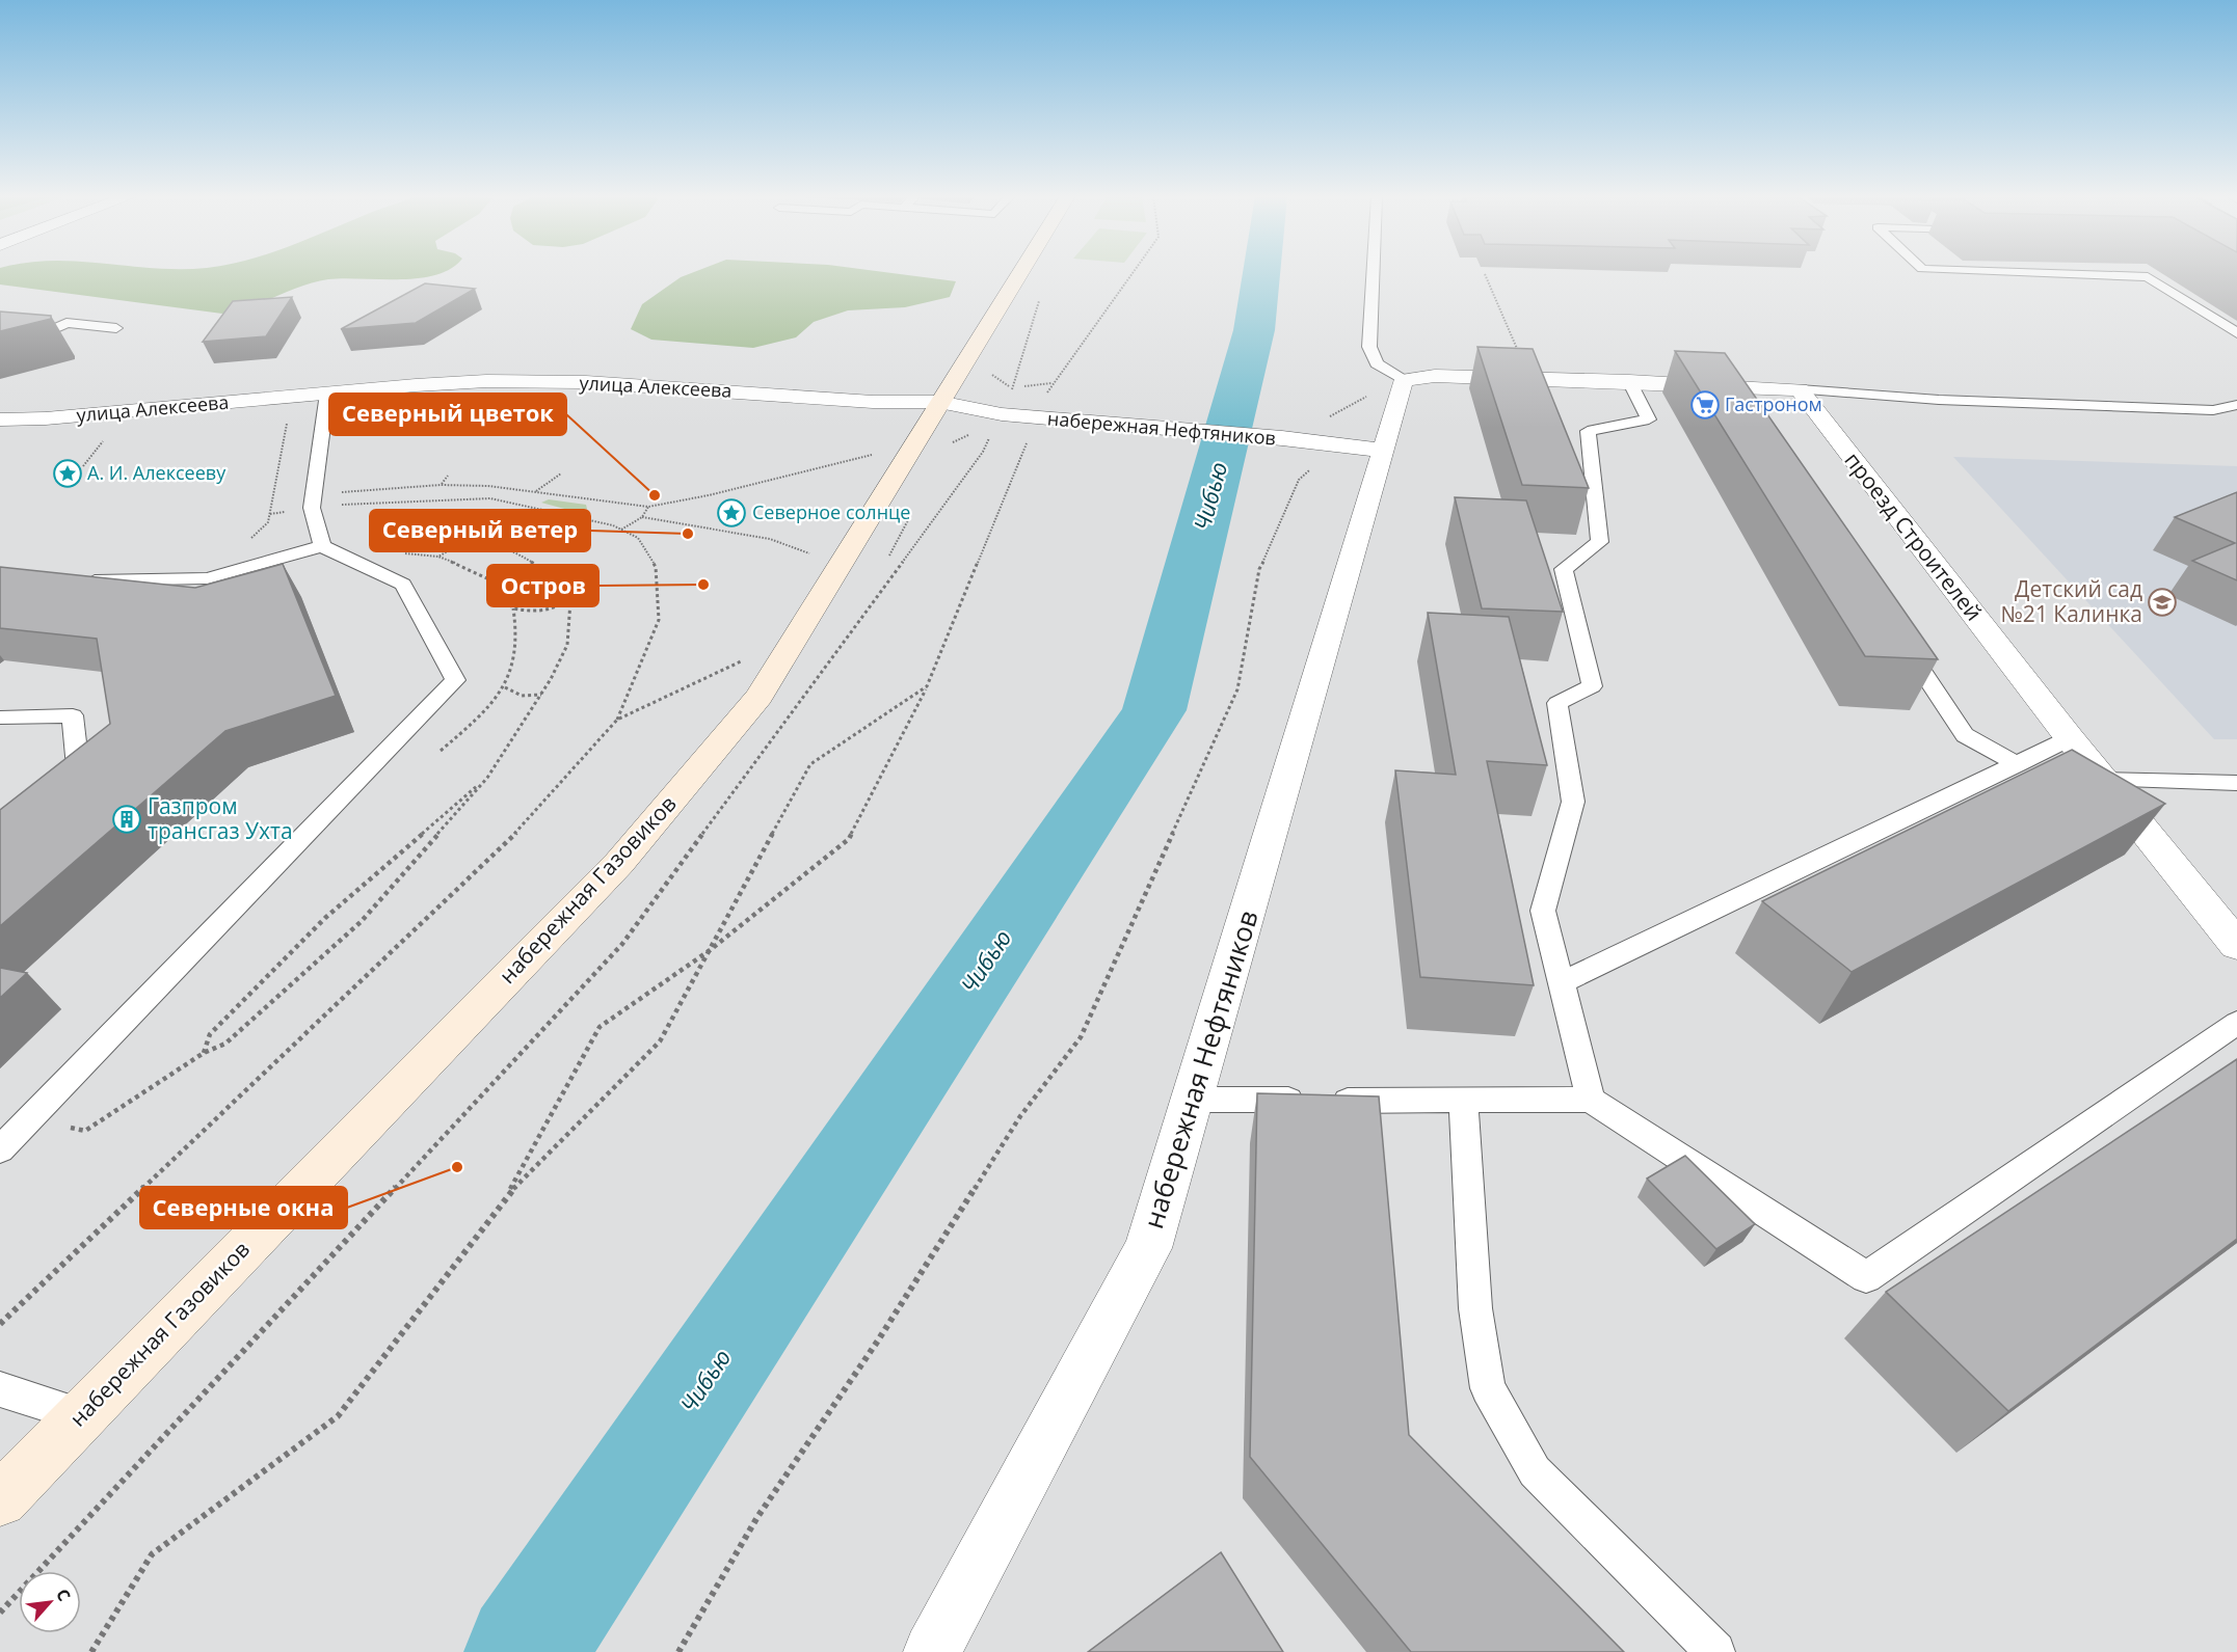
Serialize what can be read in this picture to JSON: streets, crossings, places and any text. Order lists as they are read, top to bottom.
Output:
{
  "streets": {
    "main road": ["набережная Газовиков"],
    "street": ["улица Алексеева", "набережная Нефтяников", "проезд Строителей"]
  },
  "crossings": [
    ["улица Алексеева", "набережная Нефтяников"],
    ["улица Алексеева", "набережная Газовиков"],
    ["набережная Нефтяников", "набережная Газовиков"]
  ],
  "water": ["Чибью"],
  "places": {
    "supermarket": ["Гастроном"],
    "place": ["А. И. Алексееву", "Северное солнце"],
    "other": [
      "Северный цветок",
      "Северный ветер",
      "Остров",
      "Северные окна"
    ],
    "school or university": ["Детский сад №21 Калинка"],
    "building": ["Газпром трансгаз Ухта"]
  },
  "north": "top right"
}
